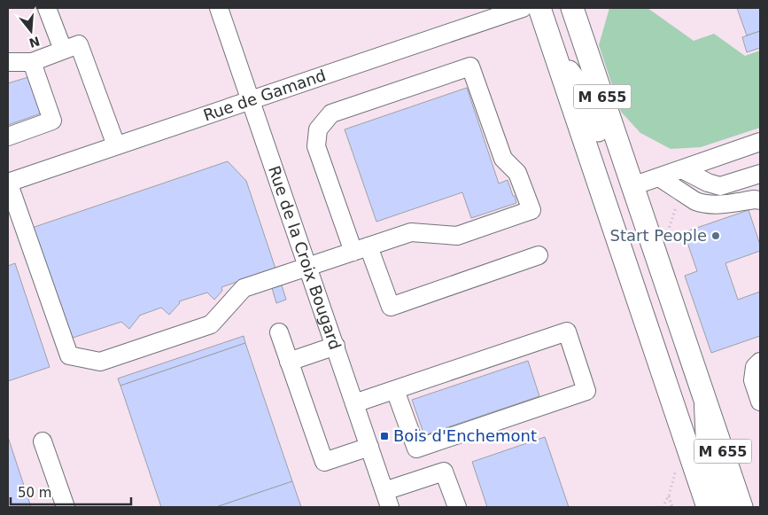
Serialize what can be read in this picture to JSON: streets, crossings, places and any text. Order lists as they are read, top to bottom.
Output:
{
  "streets": {
    "main road": ["M 655"],
    "street": ["Rue de Gamand", "Rue de la Croix Bougard"]
  },
  "crossings": [
    ["Rue de Gamand", "Rue de la Croix Bougard"]
  ],
  "places": {
    "other": ["Start People"],
    "transit": ["Bois d'Enchemont"]
  },
  "scale_bar": "50 m",
  "north": "bottom"
}
